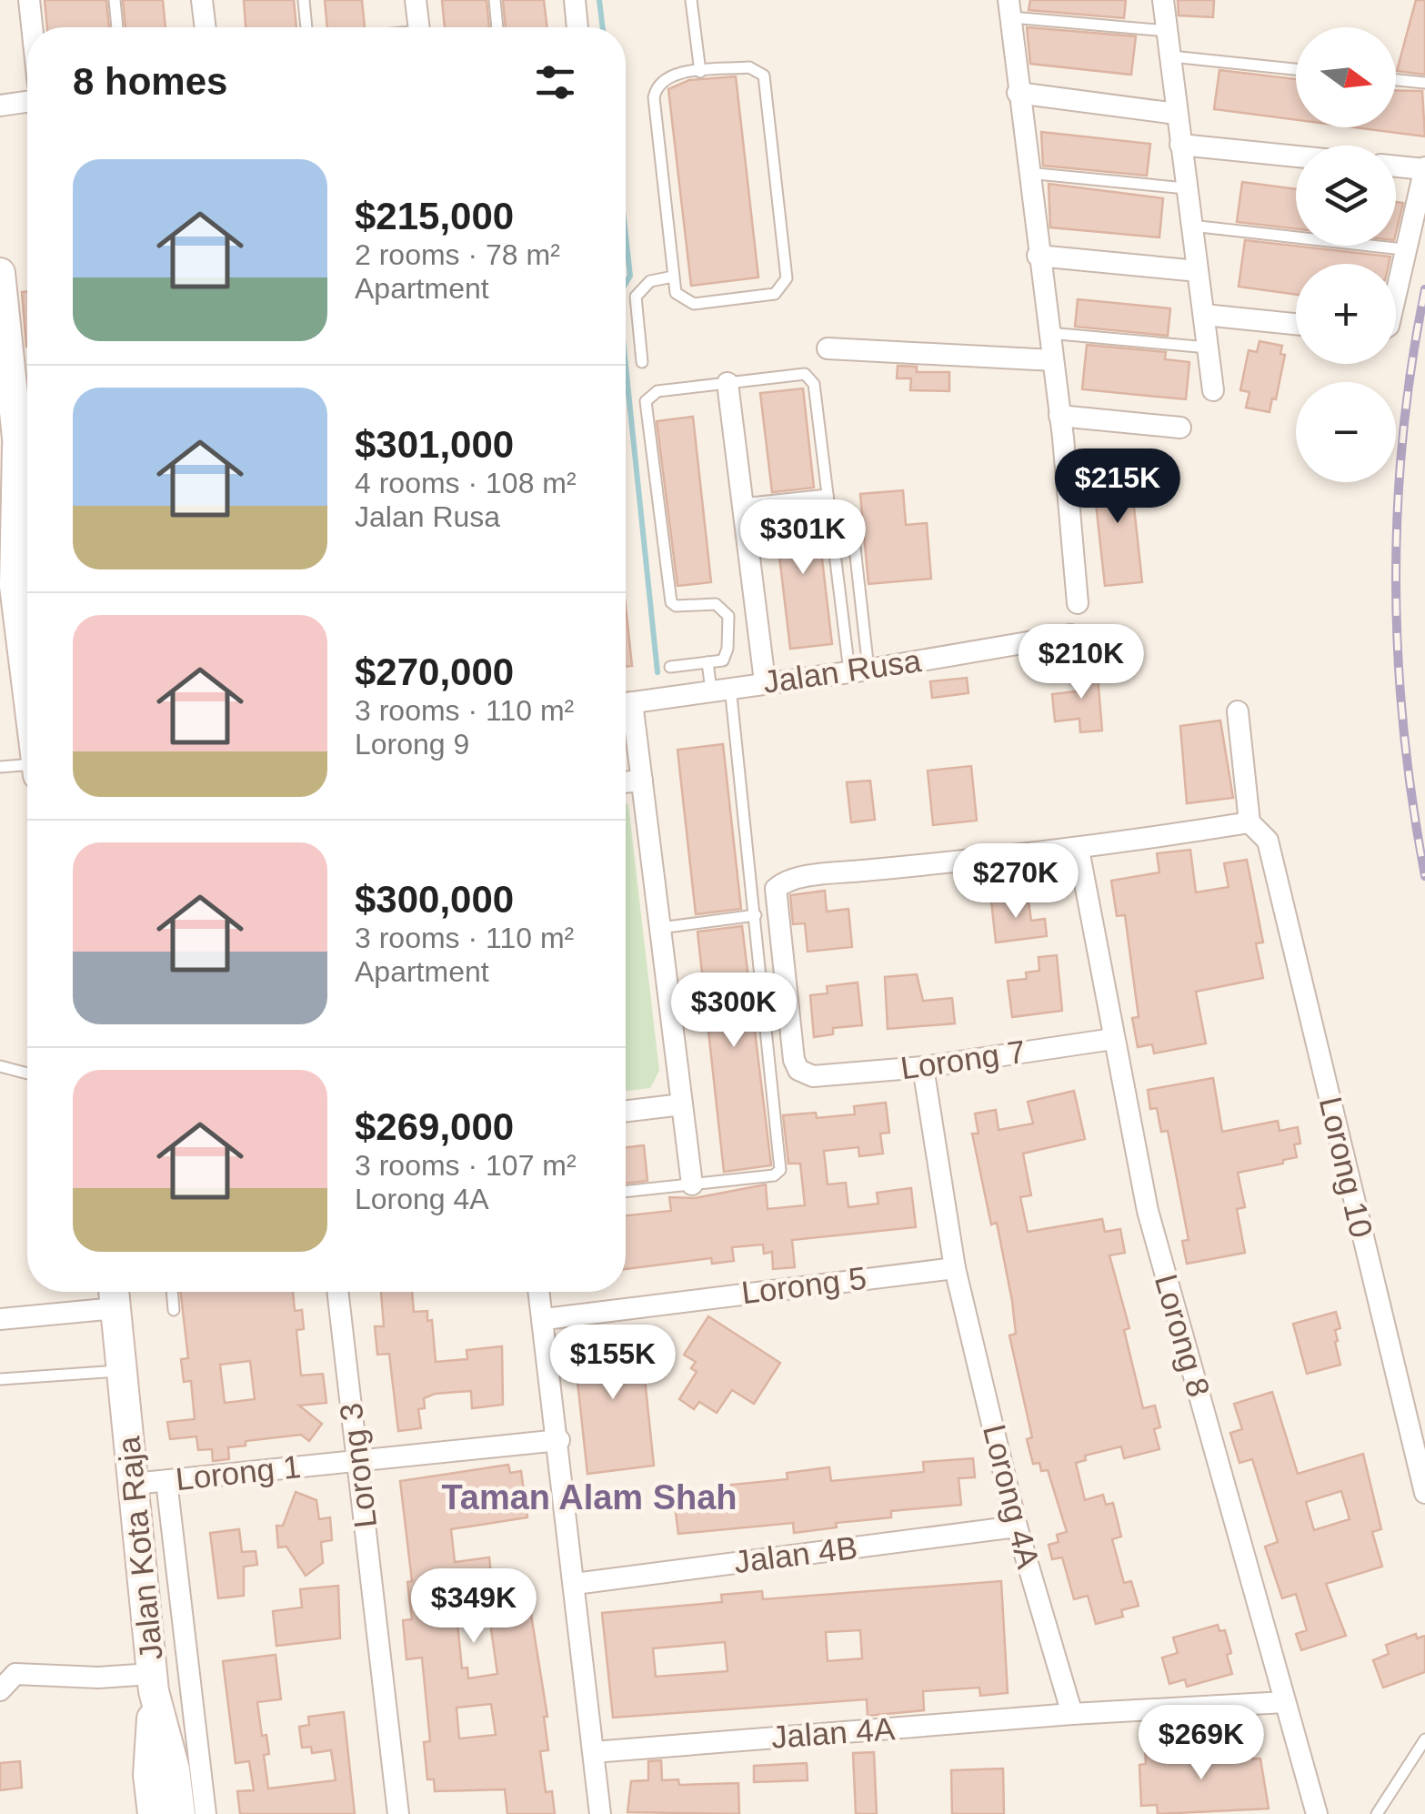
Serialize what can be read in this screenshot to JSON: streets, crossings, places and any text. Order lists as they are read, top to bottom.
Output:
{
  "streets": {
    "main road": ["Jalan Kota Raja"],
    "street": [
      "Jalan Rusa",
      "Lorong 7",
      "Lorong 10",
      "Lorong 5",
      "Lorong 8",
      "Lorong 3",
      "Lorong 1",
      "Lorong 4A",
      "Jalan 4B",
      "Jalan 4A"
    ]
  },
  "crossings": [
    ["Lorong 7", "Lorong 8"],
    ["Lorong 7", "Lorong 4A"],
    ["Lorong 5", "Lorong 4A"],
    ["Lorong 3", "Lorong 1"],
    ["Lorong 1", "Jalan Kota Raja"],
    ["Lorong 4A", "Jalan 4B"],
    ["Lorong 4A", "Jalan 4A"]
  ],
  "districts": ["Taman Alam Shah"],
  "north": "right",
  "page": {
    "map_buttons": ["+", "−"],
    "heading": "8 homes",
    "list": [
      {
        "name": "$215,000",
        "note": "2 rooms · 78 m² · Apartment"
      },
      {
        "name": "$301,000",
        "note": "4 rooms · 108 m² · Jalan Rusa"
      },
      {
        "name": "$270,000",
        "note": "3 rooms · 110 m² · Lorong 9"
      },
      {
        "name": "$300,000",
        "note": "3 rooms · 110 m² · Apartment"
      },
      {
        "name": "$269,000",
        "note": "3 rooms · 107 m² · Lorong 4A"
      }
    ],
    "price": [
      "$215K",
      "$301K",
      "$210K",
      "$270K",
      "$300K",
      "$155K",
      "$349K",
      "$269K"
    ]
  }
}
